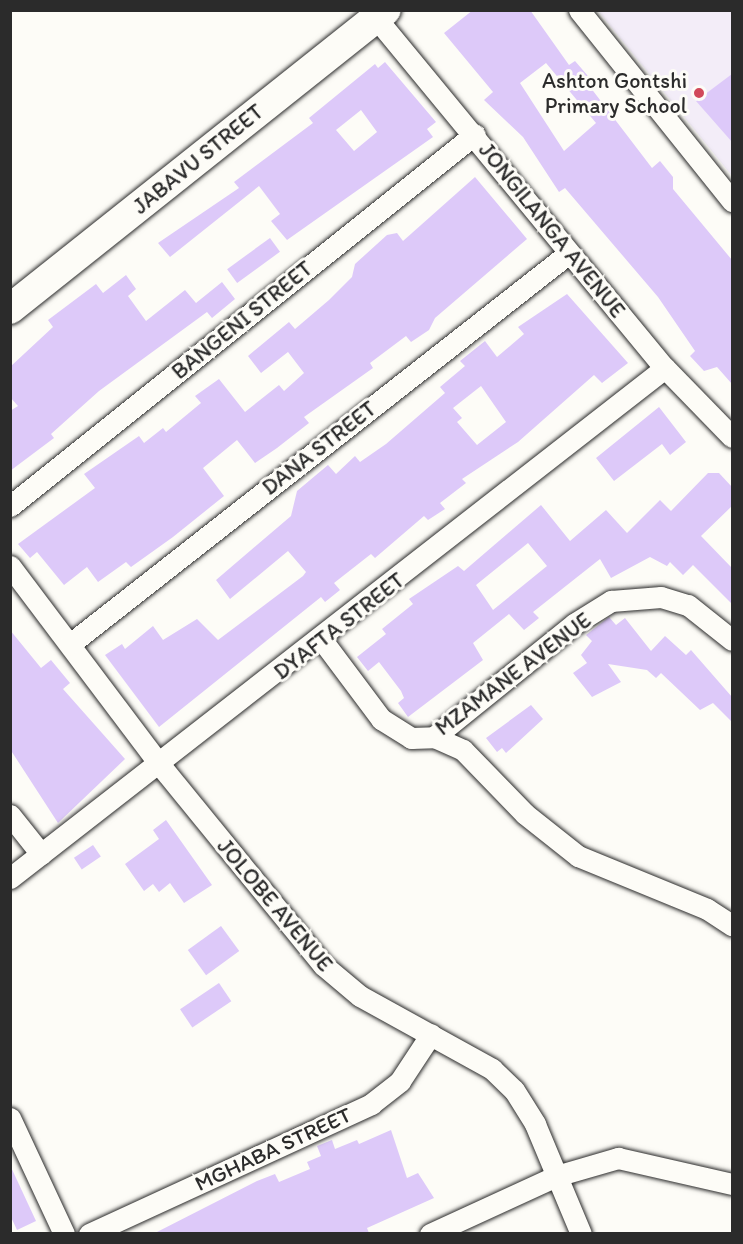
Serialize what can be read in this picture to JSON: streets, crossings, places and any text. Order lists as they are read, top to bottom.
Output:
{
  "streets": {
    "street": [
      "JABAVU STREET",
      "JONGILANGA AVENUE",
      "BANGENI STREET",
      "DANA STREET",
      "DYAFTA STREET",
      "MZAMANE AVENUE",
      "JOLOBE AVENUE",
      "MGHABA STREET"
    ]
  },
  "crossings": [
    ["JABAVU STREET", "JONGILANGA AVENUE"],
    ["JONGILANGA AVENUE", "BANGENI STREET"],
    ["JONGILANGA AVENUE", "DANA STREET"],
    ["JONGILANGA AVENUE", "DYAFTA STREET"],
    ["DANA STREET", "JOLOBE AVENUE"],
    ["DYAFTA STREET", "MZAMANE AVENUE"],
    ["DYAFTA STREET", "JOLOBE AVENUE"],
    ["JOLOBE AVENUE", "MGHABA STREET"]
  ],
  "places": ["Ashton Gontshi Primary School"]
}
